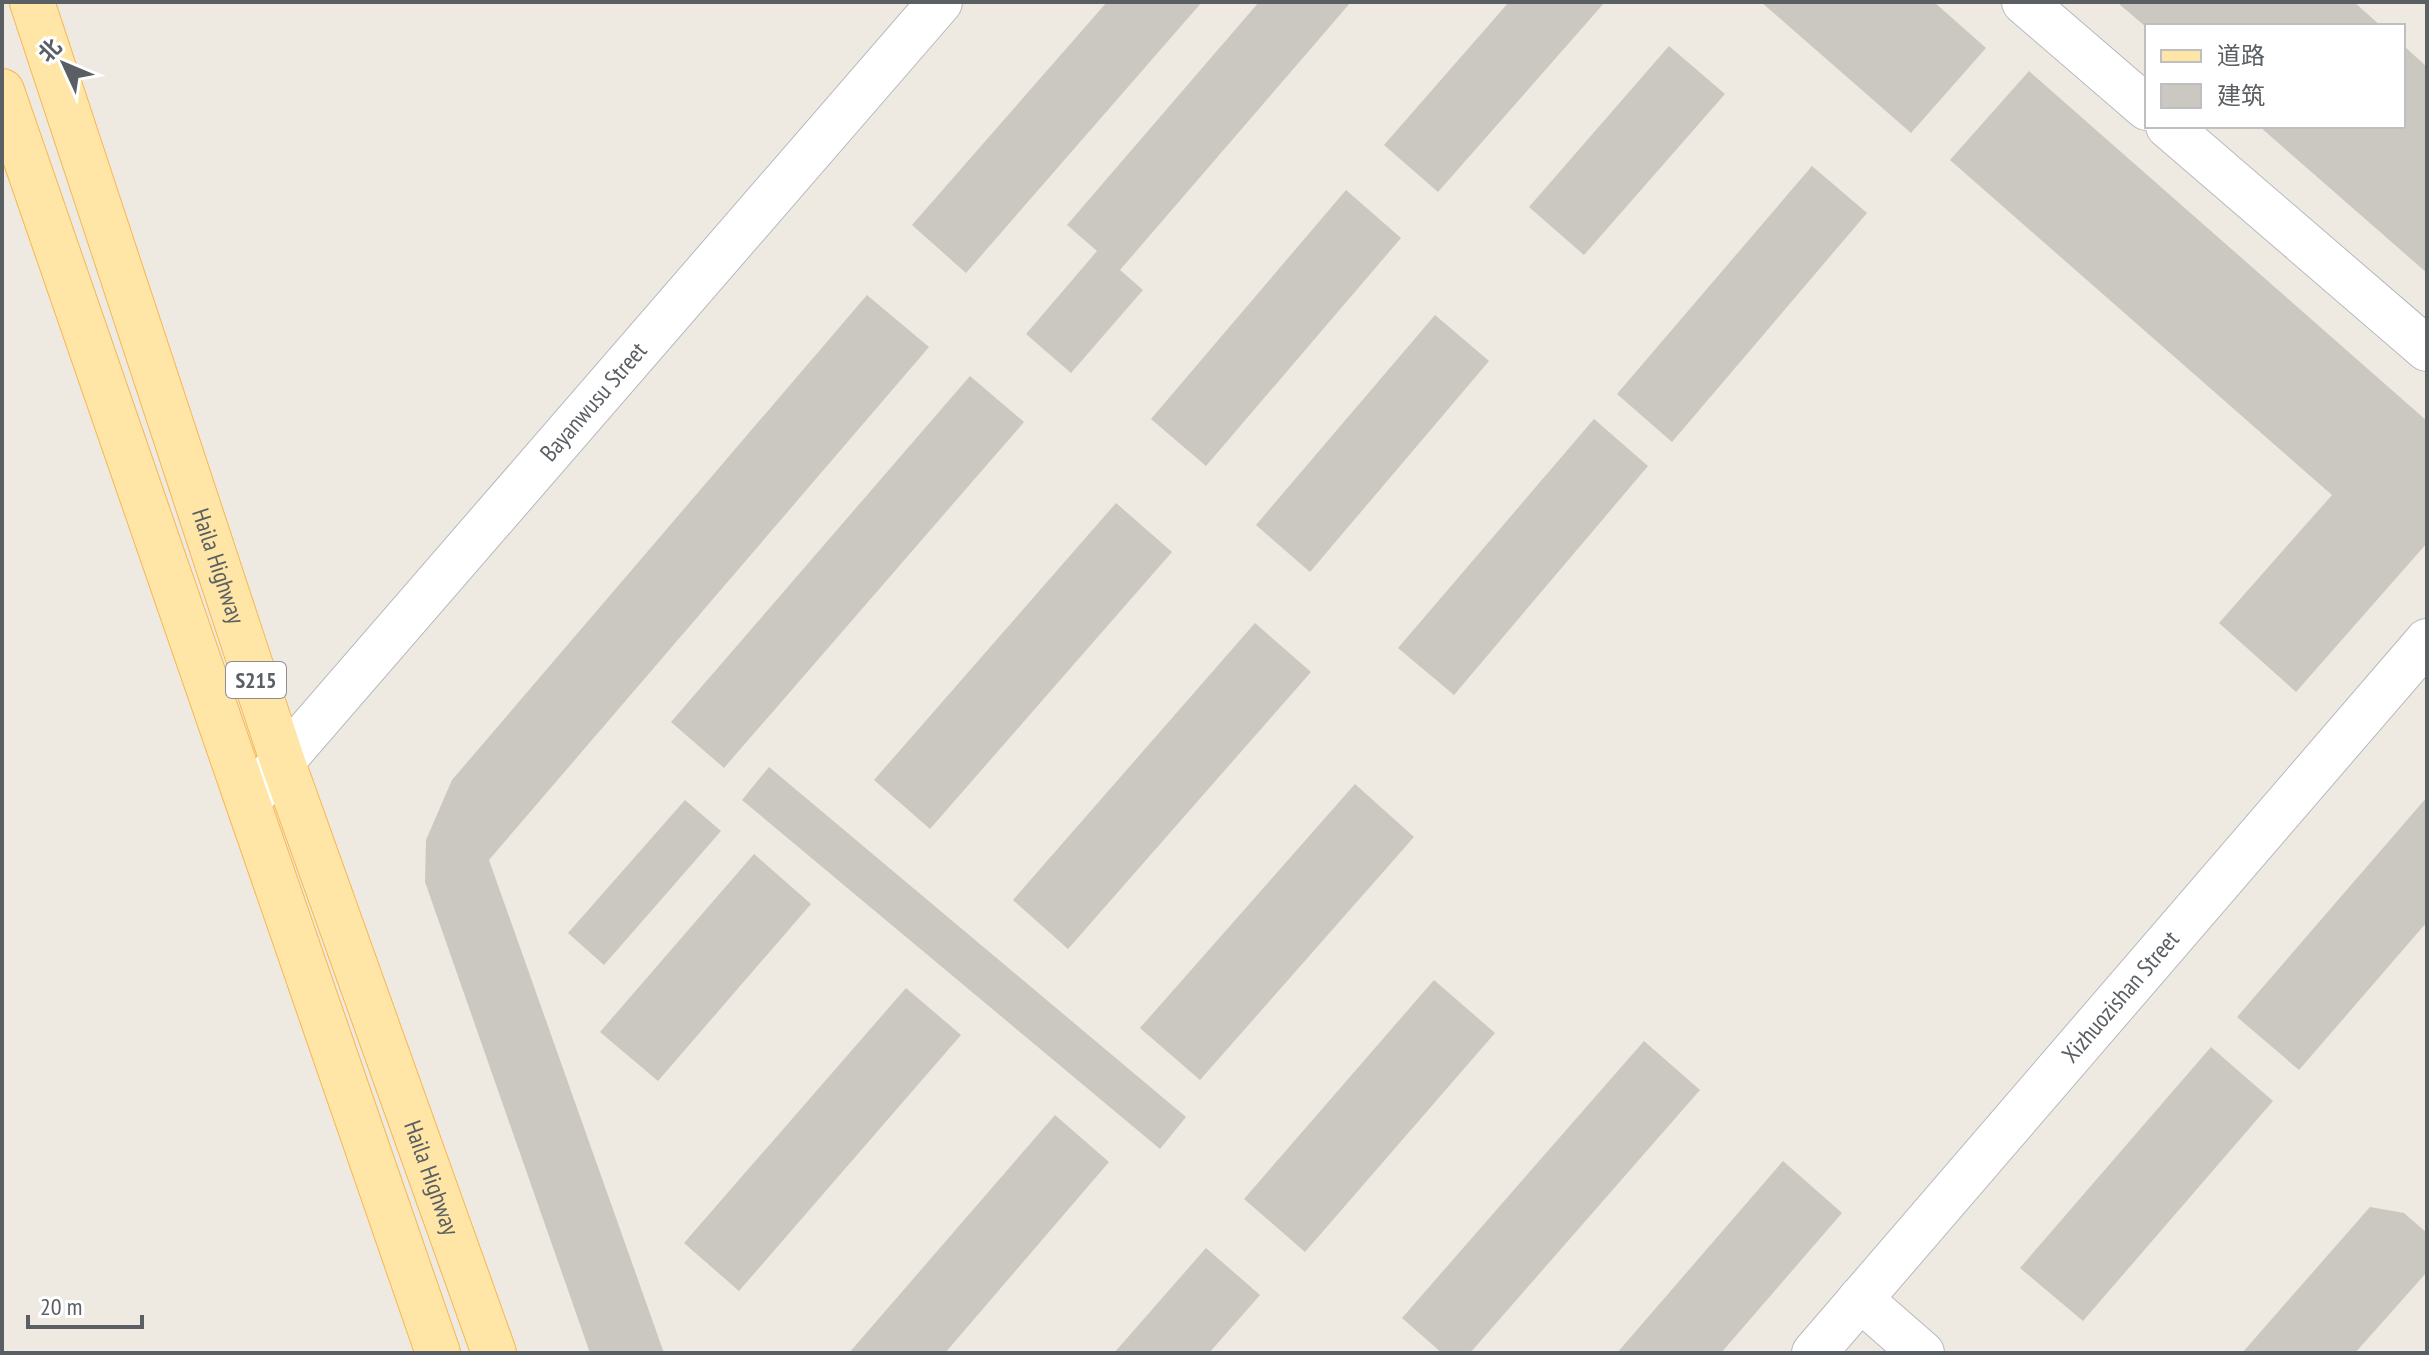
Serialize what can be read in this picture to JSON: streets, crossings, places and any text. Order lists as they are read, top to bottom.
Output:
{
  "streets": {
    "main road": ["Haila Highway", "S215"],
    "street": ["Bayanwusu Street", "Xizhuozishan Street"]
  },
  "crossings": [
    ["Bayanwusu Street", "Haila Highway"]
  ],
  "legend": ["道路", "建筑"],
  "scale_bar": "20 m",
  "north": "top left"
}
